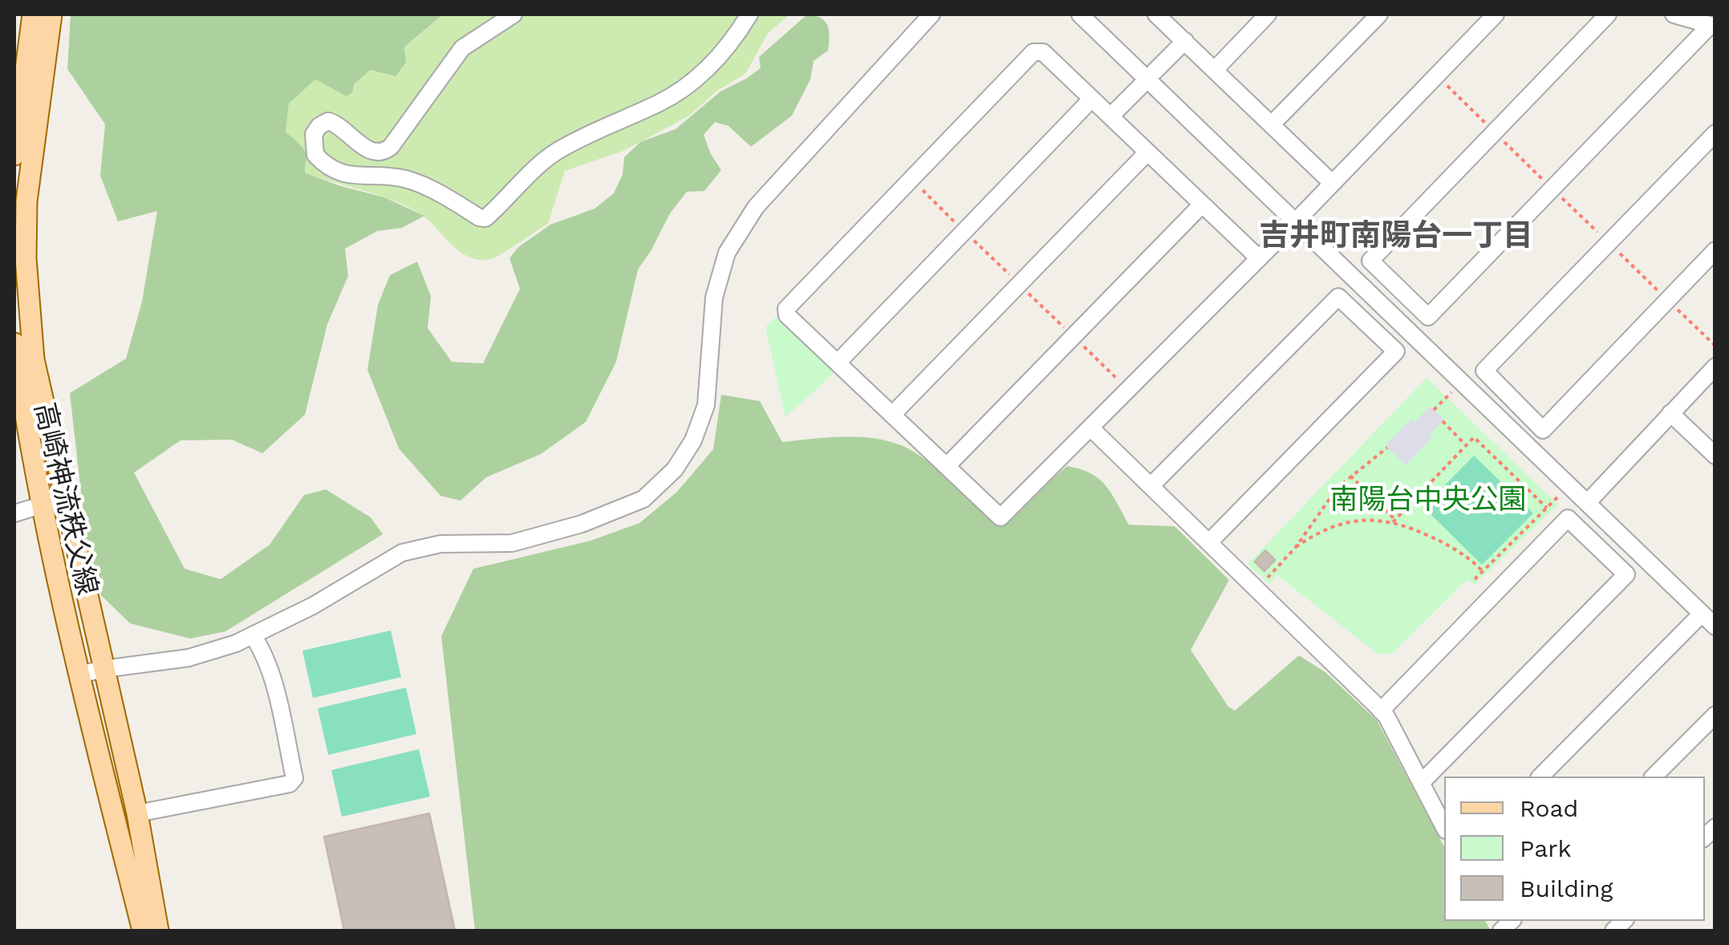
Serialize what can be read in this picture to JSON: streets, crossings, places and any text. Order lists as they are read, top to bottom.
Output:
{
  "streets": {
    "main road": ["高崎神流秩父線"]
  },
  "districts": ["吉井町南陽台一丁目"],
  "parks": ["南陽台中央公園"],
  "legend": ["Road", "Park", "Building"]
}
